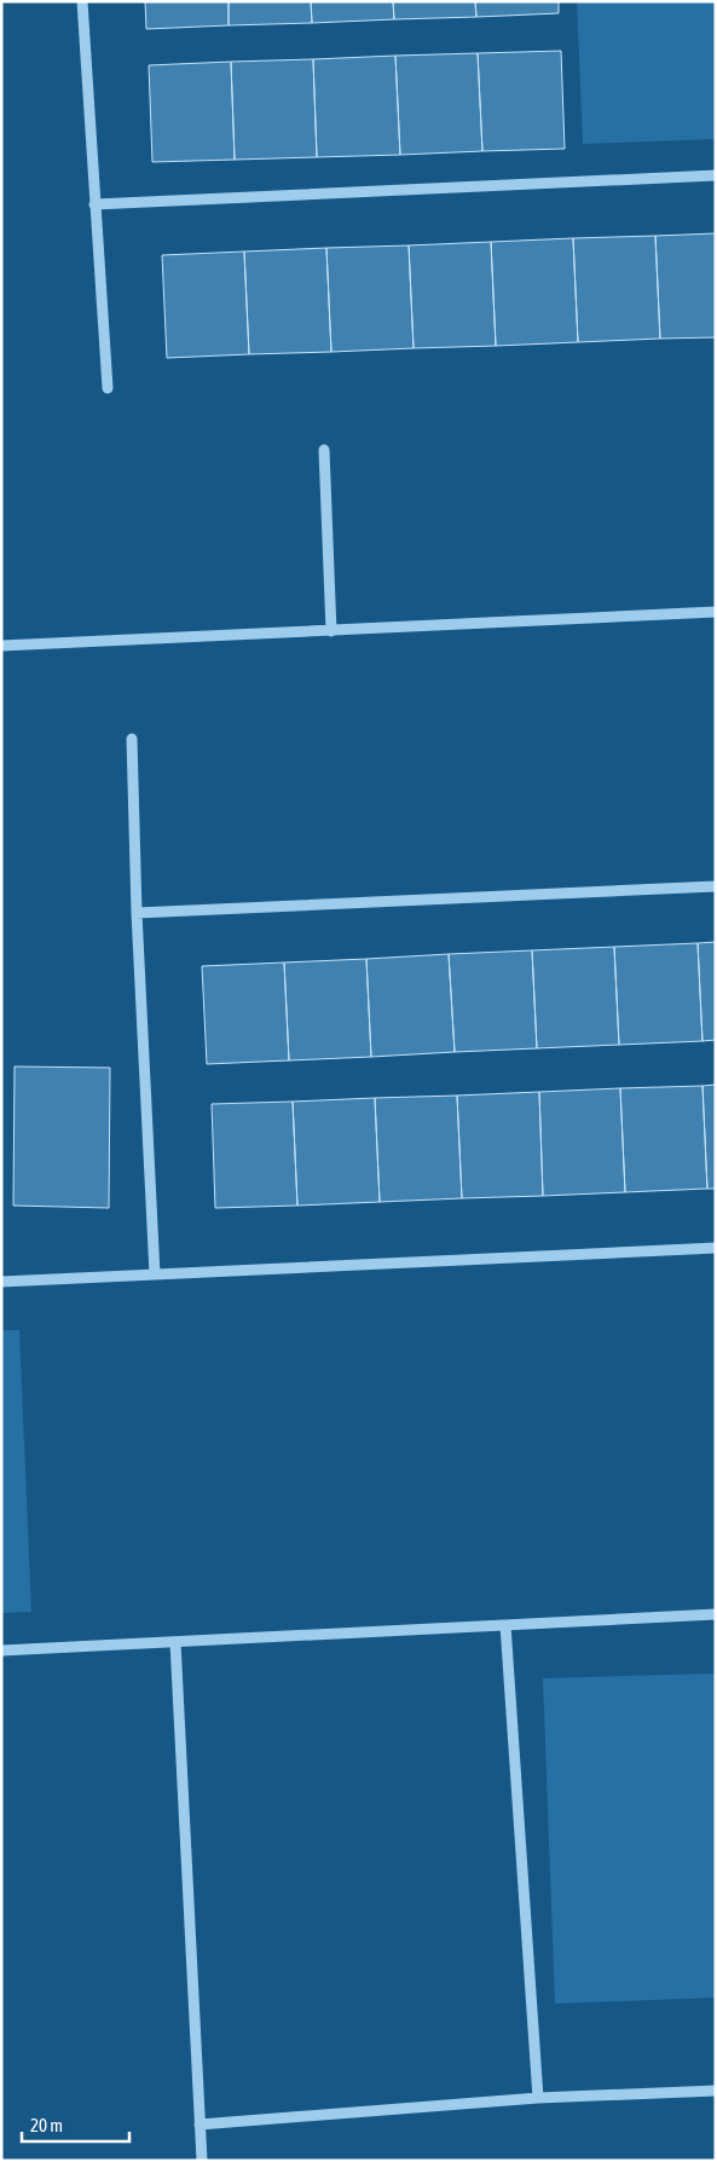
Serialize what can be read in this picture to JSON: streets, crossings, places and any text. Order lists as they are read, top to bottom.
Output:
{
  "scale_bar": "20 m"
}
